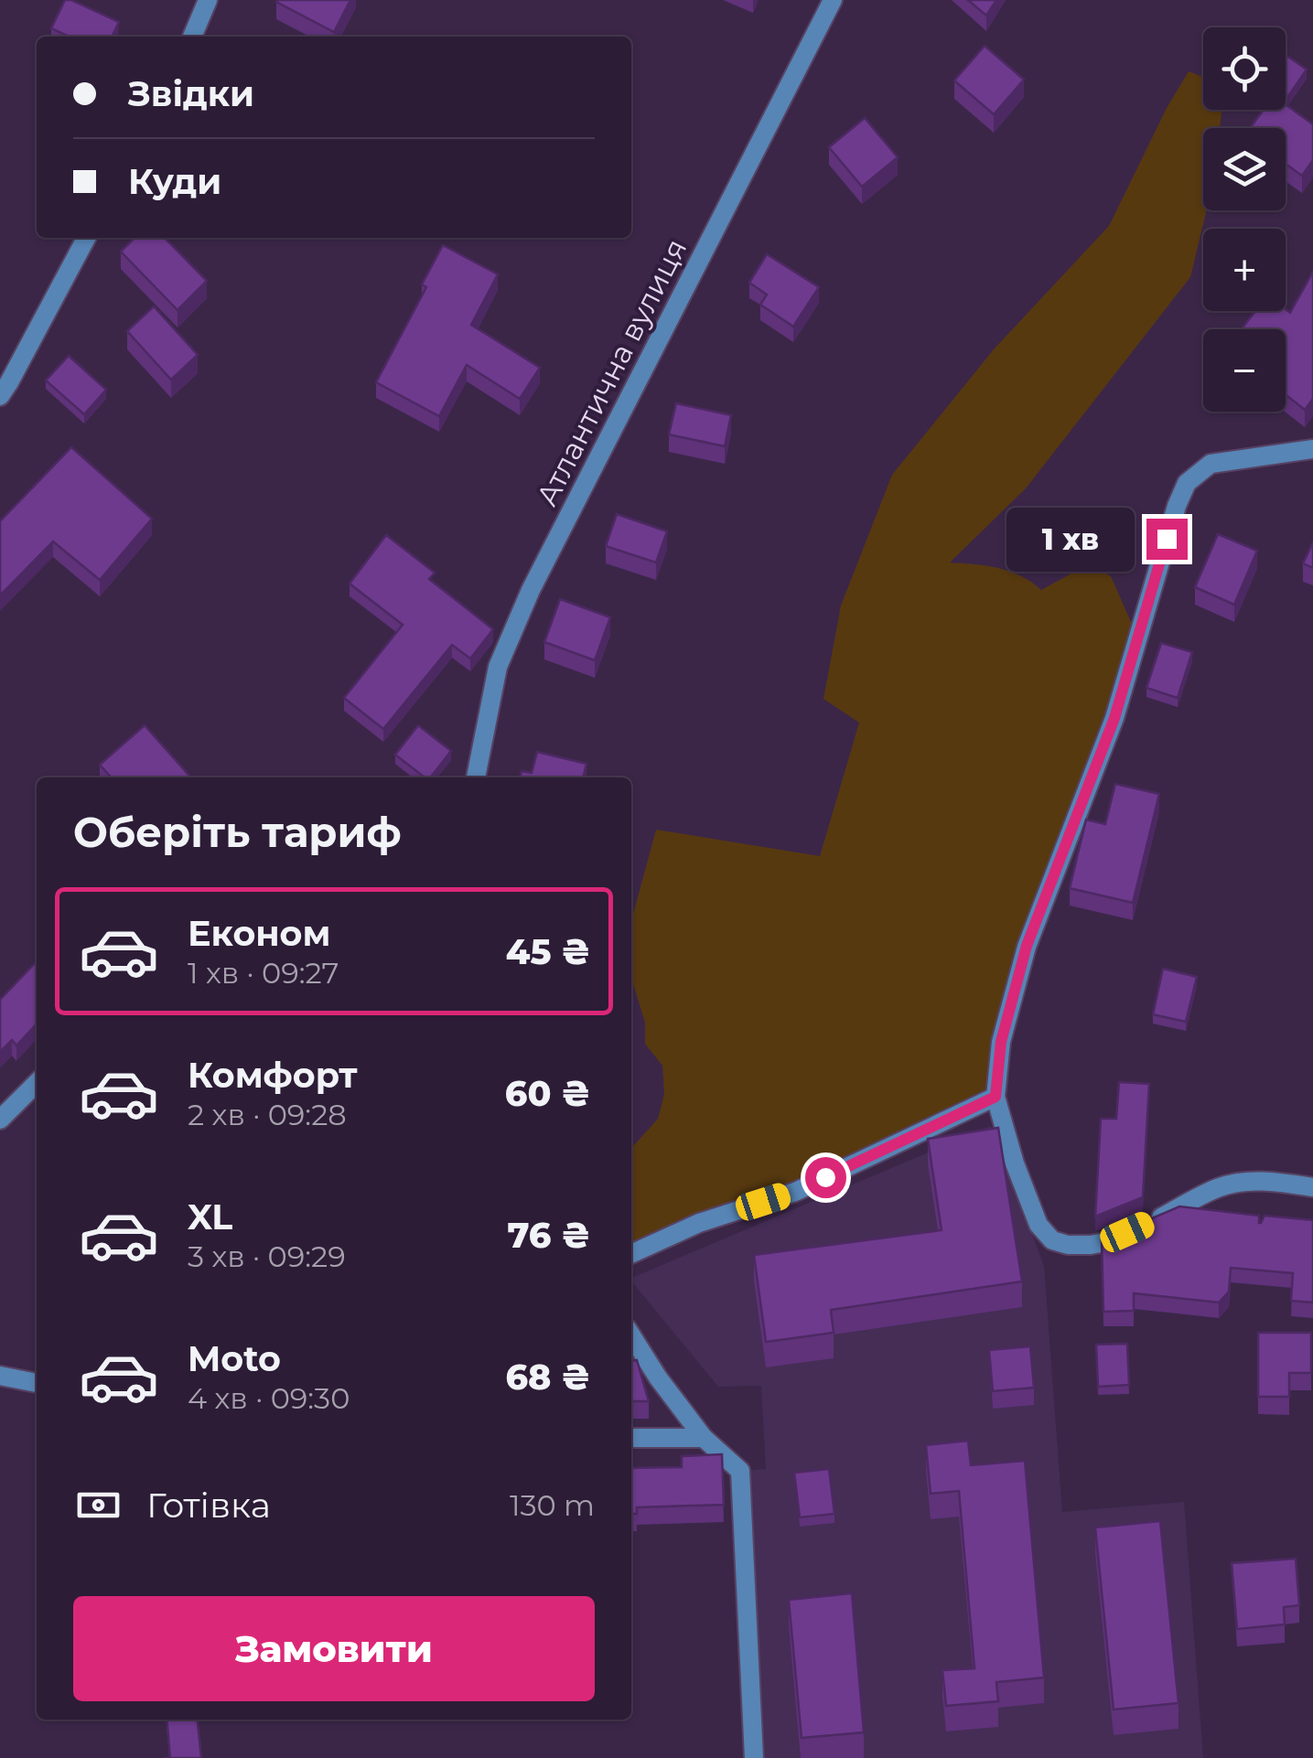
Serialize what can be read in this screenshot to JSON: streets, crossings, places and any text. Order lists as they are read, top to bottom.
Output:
{
  "streets": {
    "street": ["Атлантична вулиця"]
  },
  "page": {
    "map_buttons": ["+", "−"],
    "banner": ["Звідки", "Куди"],
    "bubble": "1 хв",
    "heading": "Оберіть тариф",
    "list": [
      {
        "name": "Економ",
        "note": "1 хв · 09:27",
        "value": "45 ₴"
      },
      {
        "name": "Комфорт",
        "note": "2 хв · 09:28",
        "value": "60 ₴"
      },
      {
        "name": "XL",
        "note": "3 хв · 09:29",
        "value": "76 ₴"
      },
      {
        "name": "Moto",
        "note": "4 хв · 09:30",
        "value": "68 ₴"
      }
    ],
    "pay": ["Готівка", "130 m"],
    "buttons": "Замовити"
  }
}
